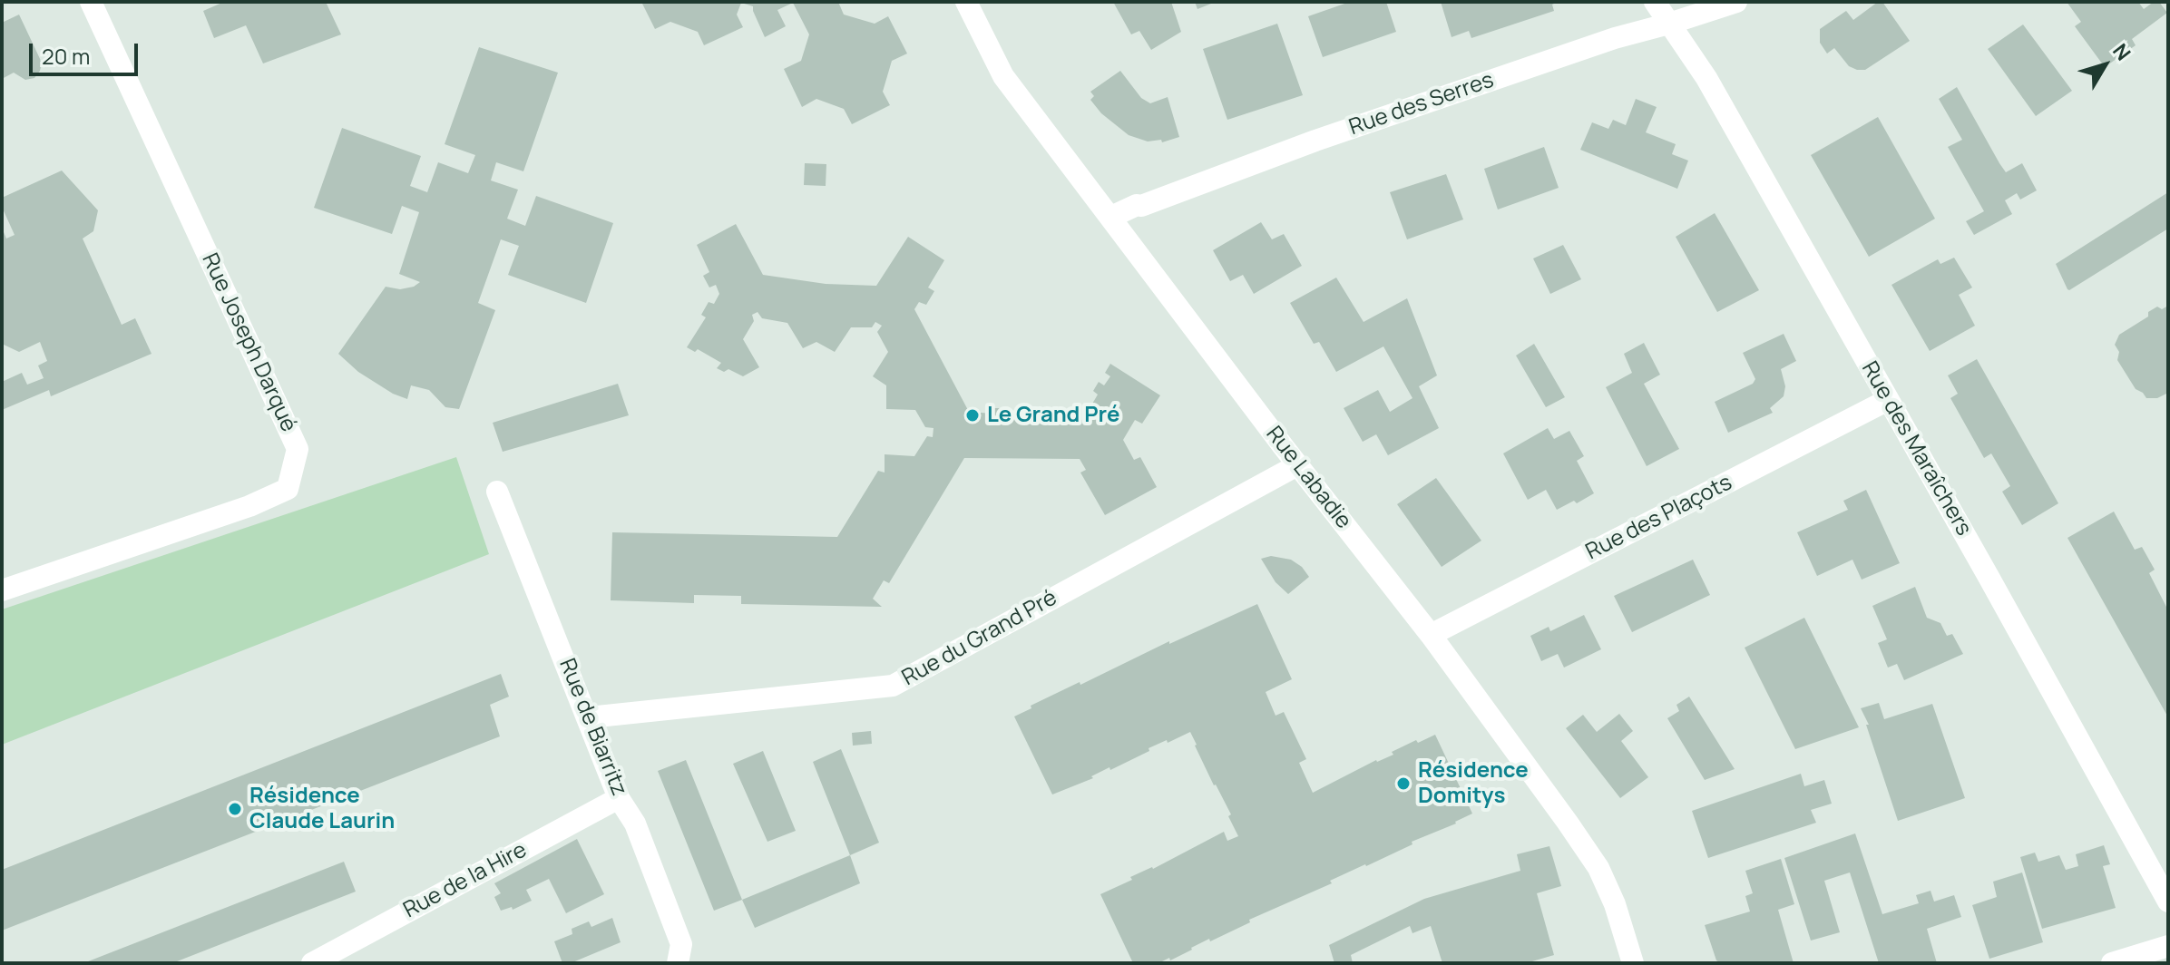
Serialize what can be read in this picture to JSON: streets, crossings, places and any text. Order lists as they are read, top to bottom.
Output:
{
  "streets": {
    "street": [
      "Rue des Serres",
      "Rue Joseph Darqué",
      "Rue des Maraîchers",
      "Rue Labadie",
      "Rue des Plaçots",
      "Rue du Grand Pré",
      "Rue de Biarritz",
      "Rue de la Hire"
    ]
  },
  "crossings": [
    ["Rue des Serres", "Rue des Maraîchers"],
    ["Rue des Serres", "Rue Labadie"],
    ["Rue des Maraîchers", "Rue des Plaçots"],
    ["Rue Labadie", "Rue des Plaçots"],
    ["Rue Labadie", "Rue du Grand Pré"],
    ["Rue du Grand Pré", "Rue de Biarritz"],
    ["Rue de Biarritz", "Rue de la Hire"]
  ],
  "places": ["Le Grand Pré", "Résidence Domitys", "Résidence Claude Laurin"],
  "scale_bar": "20 m",
  "north": "top right"
}
